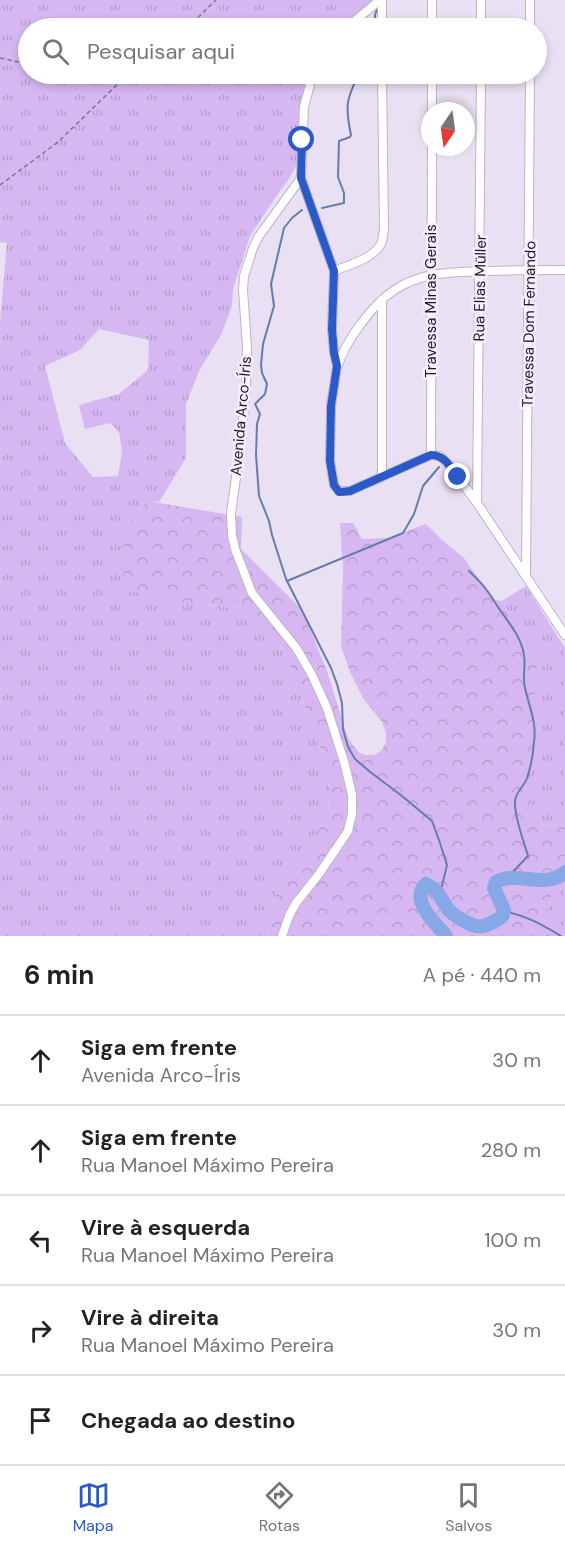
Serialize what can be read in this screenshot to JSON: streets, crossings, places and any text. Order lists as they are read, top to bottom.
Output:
{
  "streets": {
    "street": [
      "Rua Elias Müller",
      "Travessa Minas Gerais",
      "Travessa Dom Fernando",
      "Avenida Arco-Íris"
    ]
  },
  "north": "bottom",
  "page": {
    "search": "Pesquisar aqui",
    "heading": ["6 min", "A pé · 440 m"],
    "list": [
      ["Siga em frente", "Avenida Arco-Íris", "30 m"],
      ["Siga em frente", "Rua Manoel Máximo Pereira", "280 m"],
      ["Vire à esquerda", "Rua Manoel Máximo Pereira", "100 m"],
      ["Vire à direita", "Rua Manoel Máximo Pereira", "30 m"],
      "Chegada ao destino"
    ],
    "nav": ["Mapa", "Rotas", "Salvos"]
  }
}
